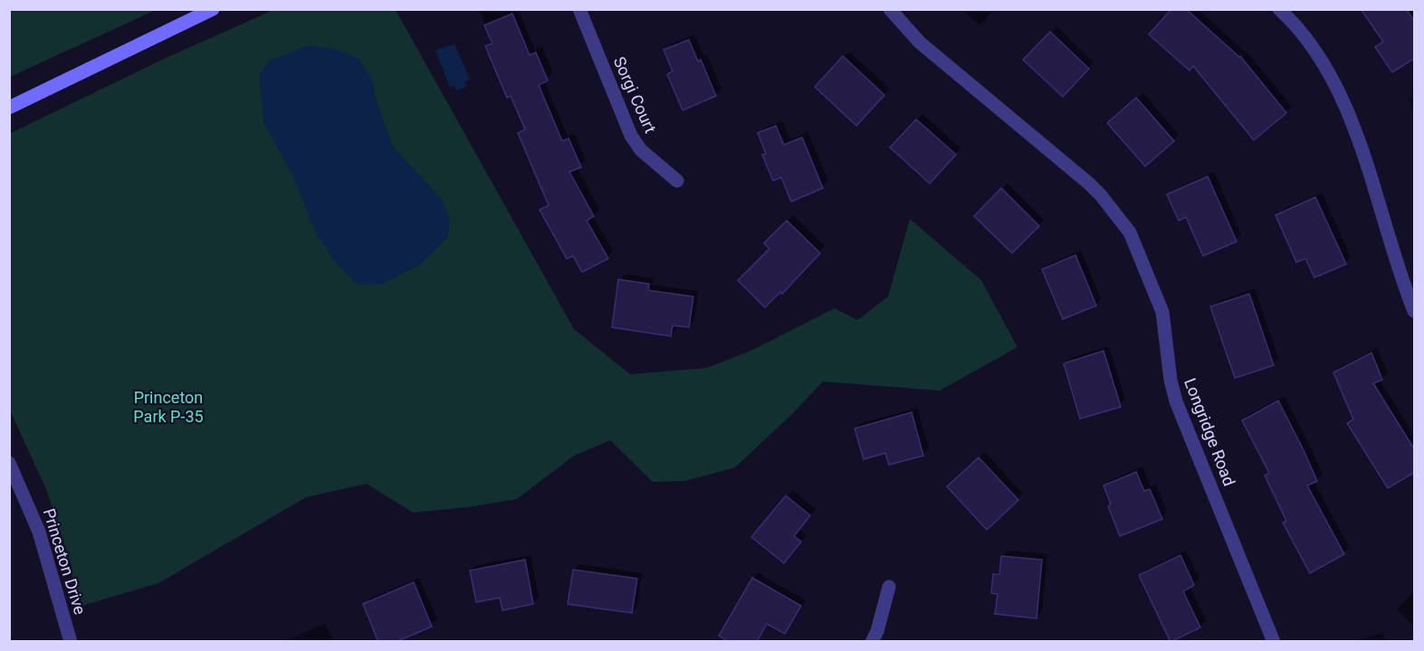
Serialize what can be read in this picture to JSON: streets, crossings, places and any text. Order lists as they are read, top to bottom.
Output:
{
  "streets": {
    "street": ["Sorgi Court", "Longridge Road", "Princeton Drive"]
  },
  "parks": ["Princeton Park P-35"]
}
